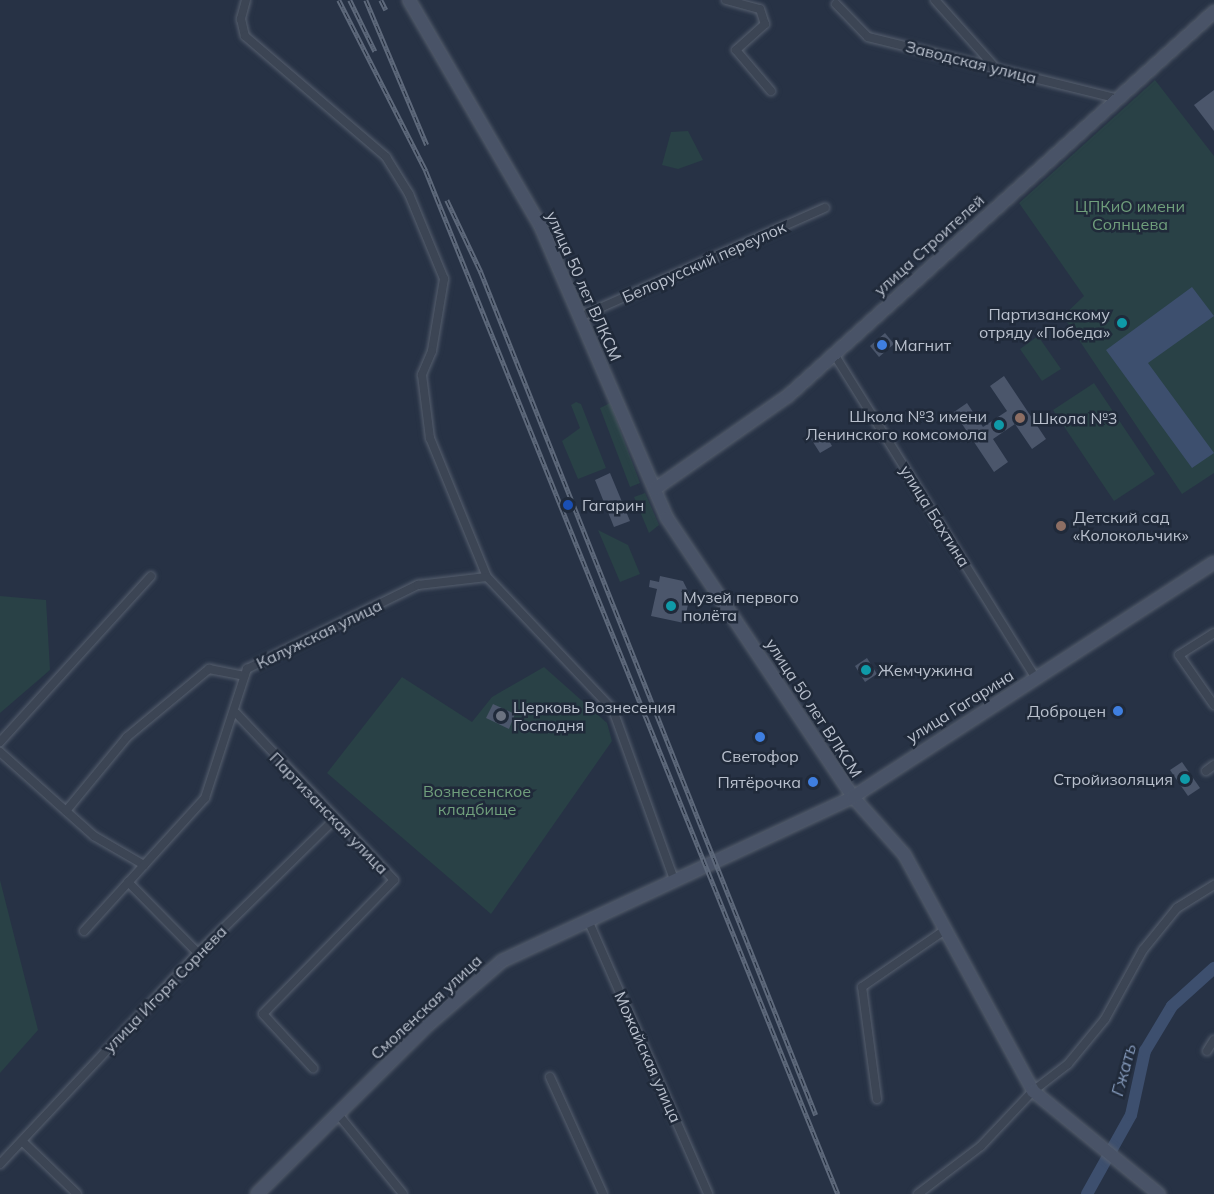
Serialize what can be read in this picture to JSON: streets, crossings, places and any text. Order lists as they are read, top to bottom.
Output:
{
  "streets": {
    "main road": [
      "улица Строителей",
      "улица 50 лет ВЛКСМ",
      "улица Гагарина",
      "Смоленская улица"
    ],
    "street": [
      "Заводская улица",
      "Белорусский переулок",
      "улица Бахтина",
      "Калужская улица",
      "Партизанская улица",
      "улица Игоря Сорнева",
      "Можайская улица"
    ]
  },
  "crossings": [
    ["Заводская улица", "улица Строителей"],
    ["улица Строителей", "улица 50 лет ВЛКСМ"],
    ["улица Строителей", "улица Бахтина"],
    ["Белорусский переулок", "улица 50 лет ВЛКСМ"],
    ["улица 50 лет ВЛКСМ", "улица Гагарина"],
    ["улица Бахтина", "улица Гагарина"],
    ["Калужская улица", "Партизанская улица"],
    ["улица Гагарина", "Смоленская улица"],
    ["Партизанская улица", "улица Игоря Сорнева"],
    ["Смоленская улица", "Можайская улица"]
  ],
  "water": ["Гжать"],
  "parks": ["ЦПКиО имени Солнцева", "Вознесенское кладбище"],
  "places": [
    "Партизанскому отряду «Победа»",
    "Магнит",
    "Школа №3",
    "Школа №3 имени Ленинского комсомола",
    "Гагарин",
    "Детский сад «Колокольчик»",
    "Музей первого полёта",
    "Жемчужина",
    "Доброцен",
    "Церковь Вознесения Господня",
    "Светофор",
    "Стройизоляция",
    "Пятёрочка"
  ]
}
